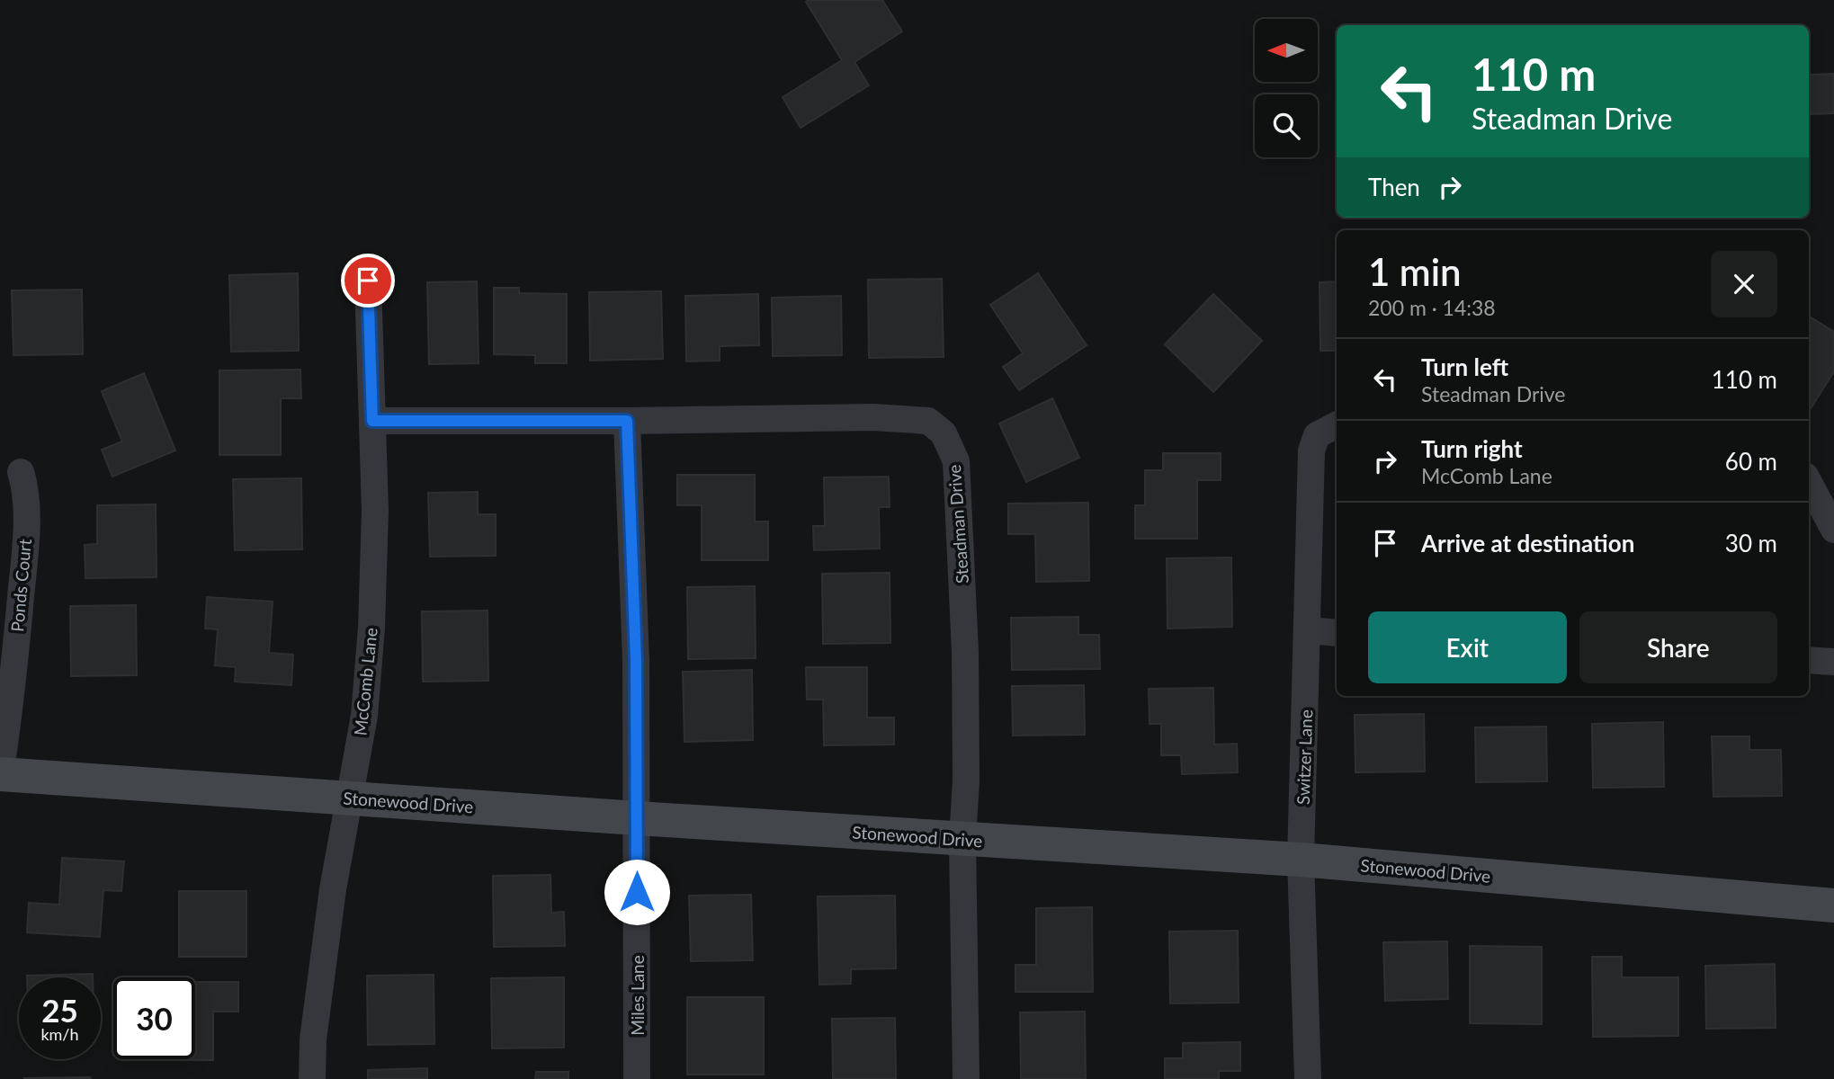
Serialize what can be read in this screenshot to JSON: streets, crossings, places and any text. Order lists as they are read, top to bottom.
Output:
{
  "streets": {
    "street": [
      "Steadman Drive",
      "Ponds Court",
      "McComb Lane",
      "Switzer Lane",
      "Stonewood Drive",
      "Miles Lane"
    ]
  },
  "crossings": [
    ["Steadman Drive", "McComb Lane"],
    ["Steadman Drive", "Stonewood Drive"],
    ["Steadman Drive", "Miles Lane"],
    ["Ponds Court", "Stonewood Drive"],
    ["McComb Lane", "Stonewood Drive"],
    ["Switzer Lane", "Stonewood Drive"],
    ["Stonewood Drive", "Miles Lane"]
  ],
  "north": "left",
  "page": {
    "turn": ["110 m", "Steadman Drive"],
    "then": "Then",
    "heading": ["1 min", "200 m · 14:38"],
    "list": [
      {
        "name": "Turn left",
        "note": "Steadman Drive",
        "value": "110 m"
      },
      {
        "name": "Turn right",
        "note": "McComb Lane",
        "value": "60 m"
      },
      {
        "name": "Arrive at destination",
        "value": "30 m"
      }
    ],
    "buttons": ["Exit", "Share"],
    "speed": "25 km/h",
    "limit": "30"
  }
}
